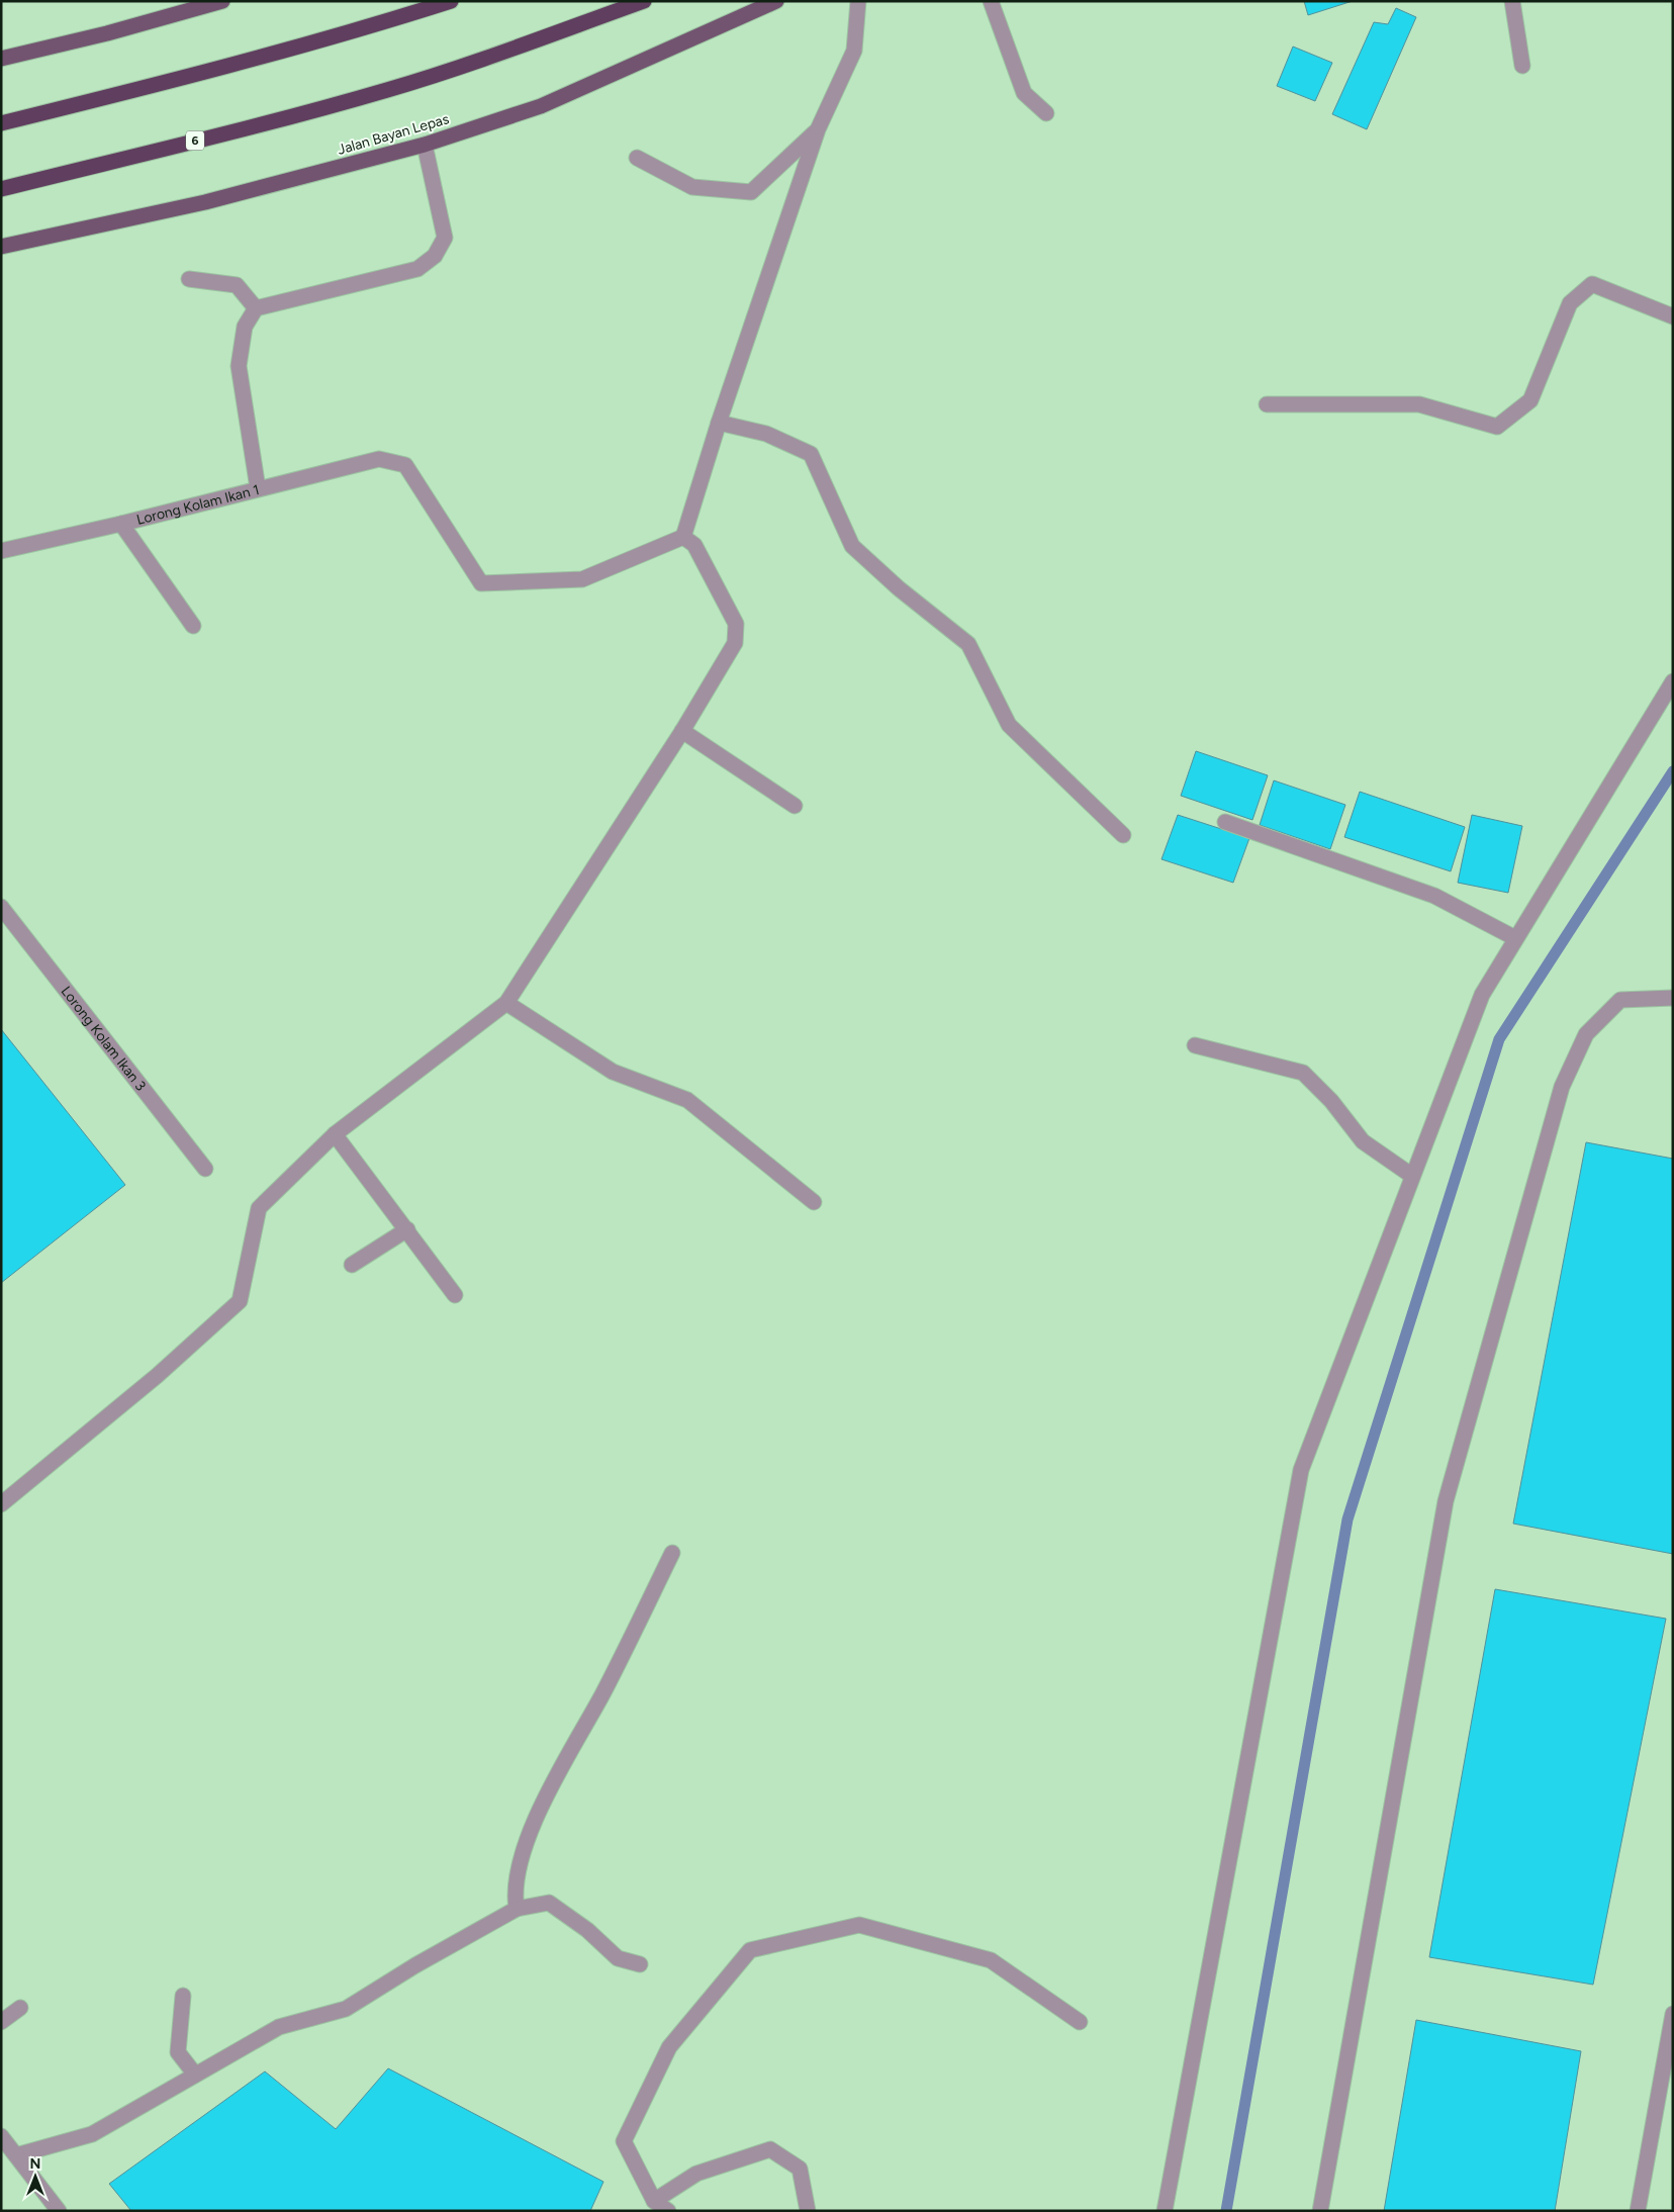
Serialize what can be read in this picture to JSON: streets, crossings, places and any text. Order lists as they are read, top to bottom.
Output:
{
  "streets": {
    "highway": ["6"],
    "main road": ["Jalan Bayan Lepas"],
    "street": ["Lorong Kolam Ikan 1", "Lorong Kolam Ikan 3"]
  },
  "north": "top"
}
